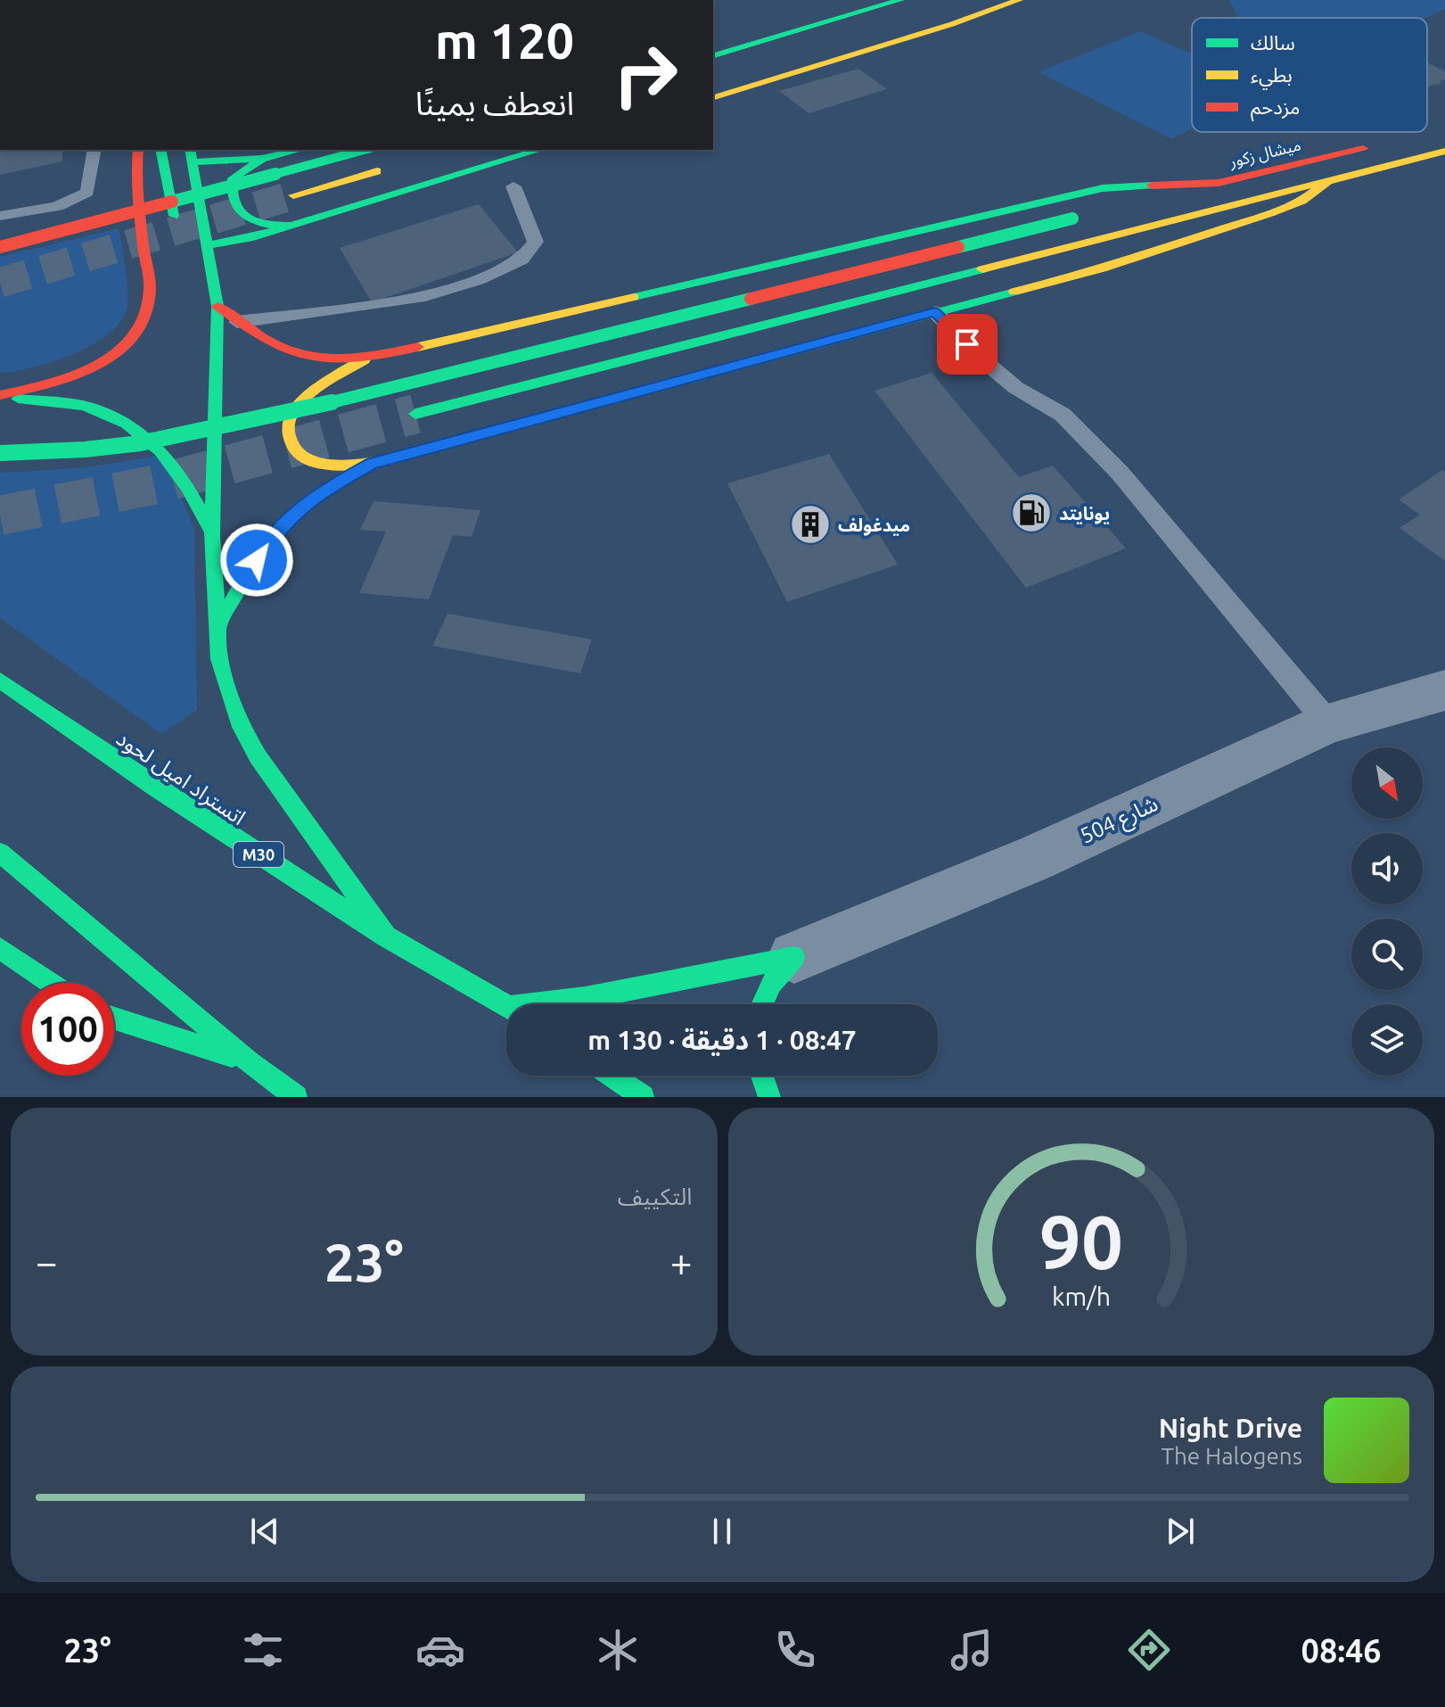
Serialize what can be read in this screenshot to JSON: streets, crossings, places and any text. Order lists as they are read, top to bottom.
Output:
{
  "streets": {
    "main road": ["ميشال زكور", "اتستراد اميل لحود", "M30"],
    "street": ["شارع 504"]
  },
  "places": {
    "fuel station": ["يونايتد"],
    "building": ["ميدغولف"]
  },
  "legend": ["سالك", "بطيء", "مزدحم"],
  "north": "bottom right",
  "page": {
    "turn": ["120 m", "انعطف يمينًا"],
    "limit": "100",
    "trip": "08:47 · 1 دقيقة · 130 m",
    "tile": "التكييف",
    "heat": ["−", "23°", "+"],
    "song": ["Night Drive", "The Halogens"],
    "tabs": ["08:46", "23°"],
    "gauge": ["90", "km/h"]
  }
}
